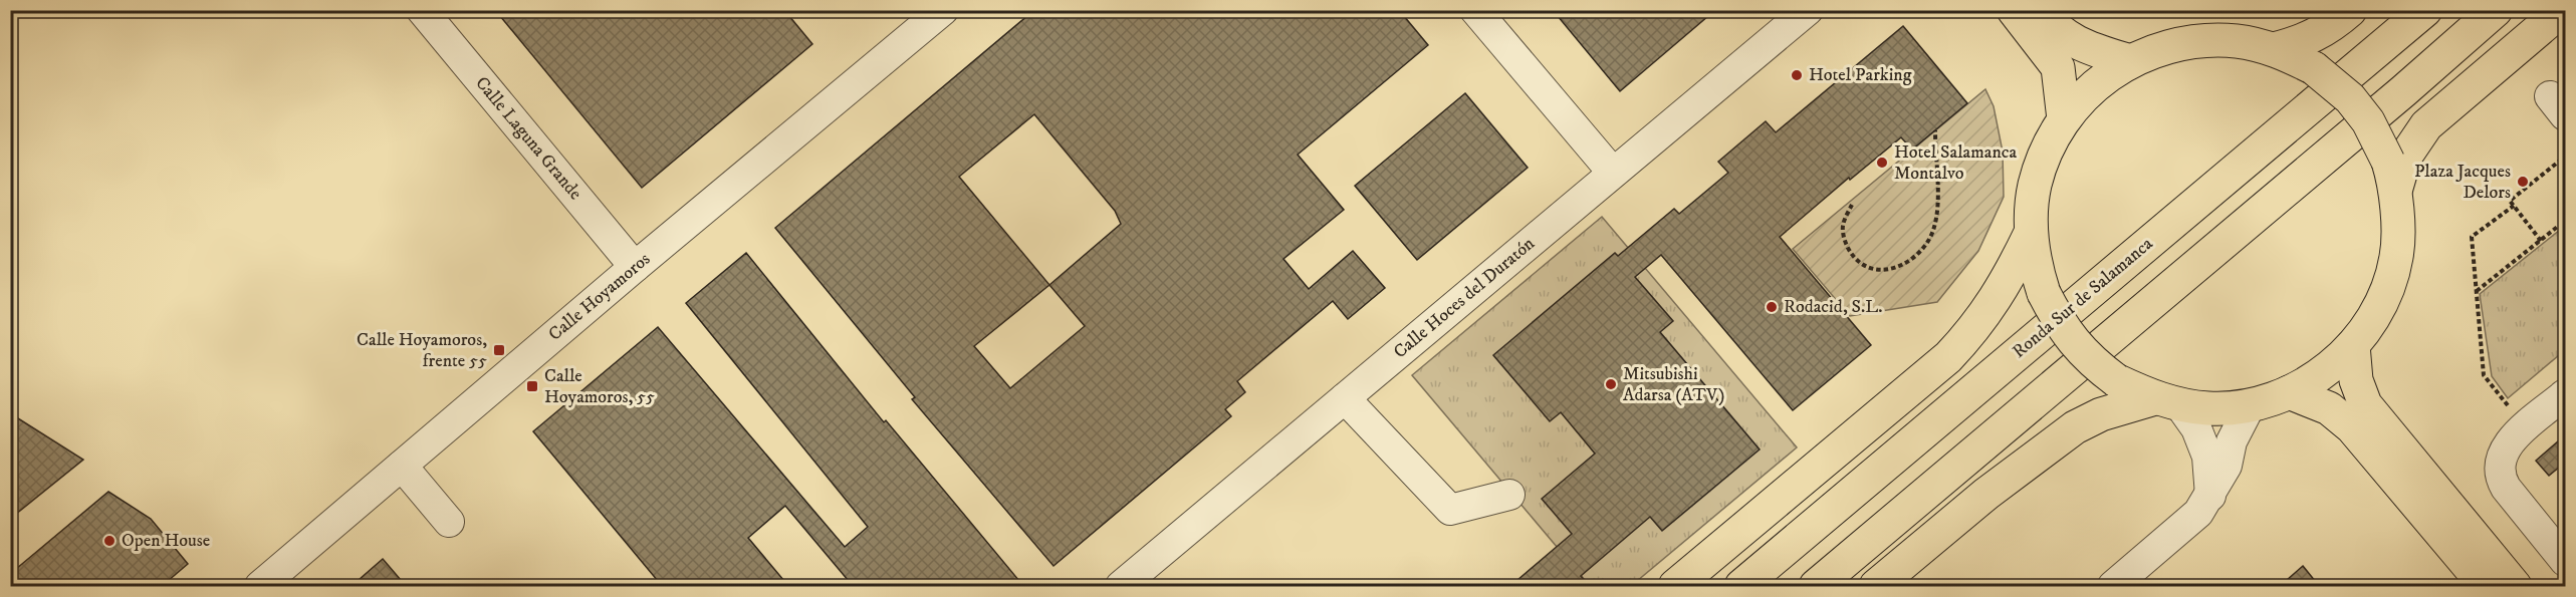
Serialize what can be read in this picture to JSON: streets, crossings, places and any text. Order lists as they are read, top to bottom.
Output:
{
  "streets": {
    "highway": ["Ronda Sur de Salamanca"],
    "street": ["Calle Laguna Grande", "Calle Hoyamoros", "Calle Hoces del Duratón"]
  },
  "crossings": [
    ["Calle Laguna Grande", "Calle Hoyamoros"]
  ],
  "places": {
    "other": [
      "Hotel Parking",
      "Hotel Salamanca Montalvo",
      "Plaza Jacques Delors",
      "Rodacid, S.L.",
      "Mitsubishi Adarsa (ATV)",
      "Open House"
    ],
    "transit": ["Calle Hoyamoros, frente 55", "Calle Hoyamoros, 55"]
  }
}
